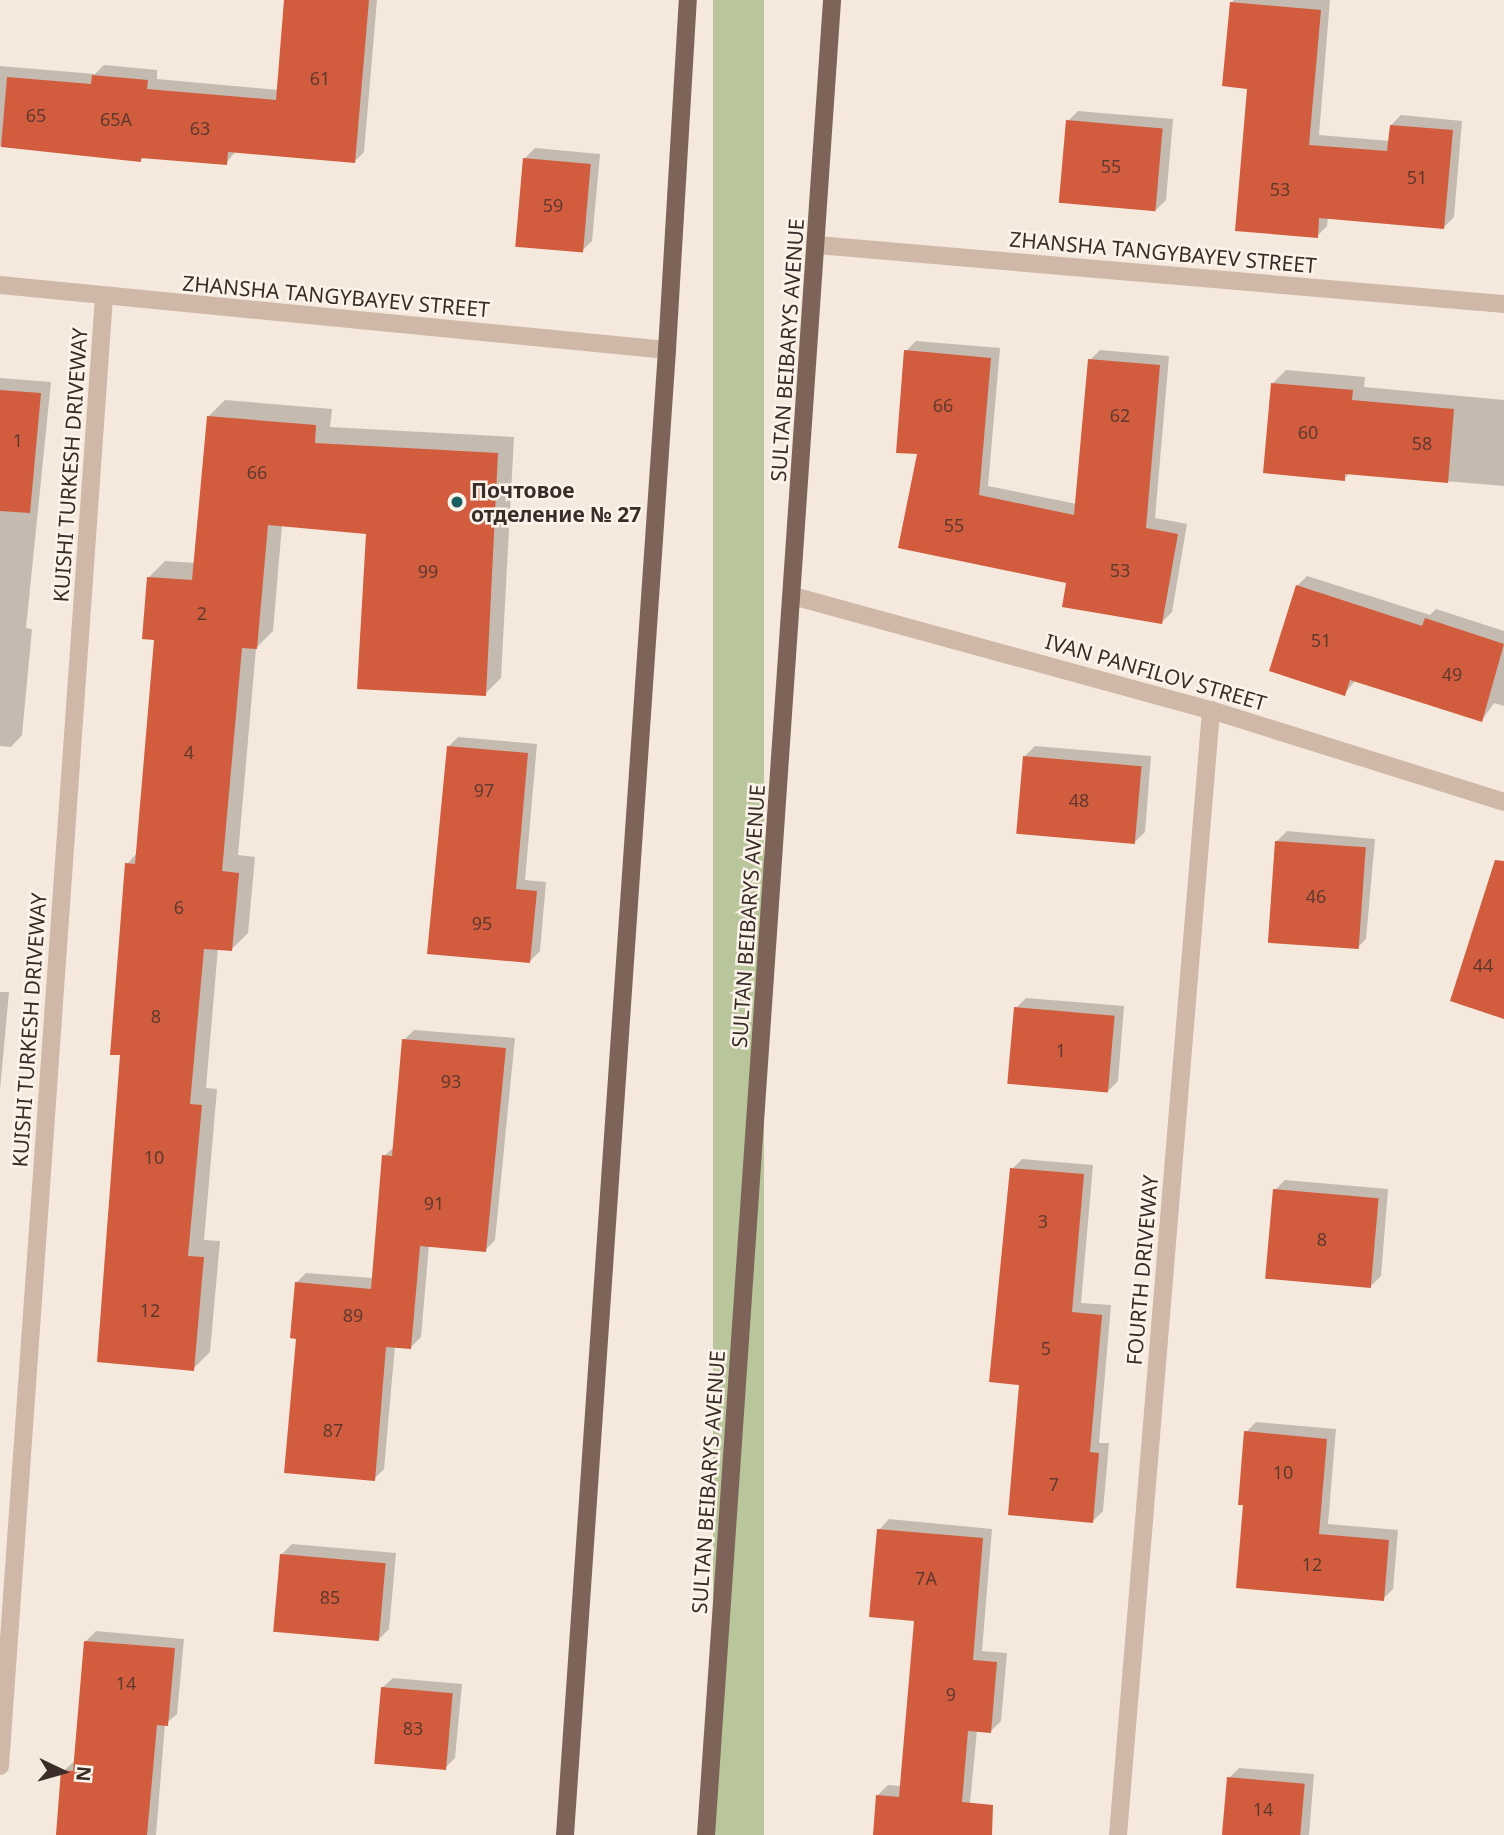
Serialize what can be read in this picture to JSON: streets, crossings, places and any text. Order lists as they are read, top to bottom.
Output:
{
  "streets": {
    "main road": ["SULTAN BEIBARYS AVENUE"],
    "street": [
      "ZHANSHA TANGYBAYEV STREET",
      "KUISHI TURKESH DRIVEWAY",
      "IVAN PANFILOV STREET",
      "FOURTH DRIVEWAY"
    ]
  },
  "crossings": [
    ["ZHANSHA TANGYBAYEV STREET", "SULTAN BEIBARYS AVENUE"],
    ["ZHANSHA TANGYBAYEV STREET", "KUISHI TURKESH DRIVEWAY"],
    ["SULTAN BEIBARYS AVENUE", "IVAN PANFILOV STREET"],
    ["IVAN PANFILOV STREET", "FOURTH DRIVEWAY"]
  ],
  "places": ["Почтовое отделение № 27"],
  "house_numbers": [
    "61",
    "65",
    "65А",
    "63",
    "55",
    "51",
    "53",
    "59",
    "66",
    "62",
    "60",
    "1",
    "58",
    "66",
    "55",
    "53",
    "99",
    "2",
    "51",
    "49",
    "4",
    "97",
    "48",
    "46",
    "6",
    "95",
    "44",
    "8",
    "1",
    "93",
    "10",
    "91",
    "3",
    "8",
    "12",
    "89",
    "5",
    "87",
    "10",
    "7",
    "12",
    "7А",
    "85",
    "14",
    "9",
    "83",
    "14"
  ],
  "north": "right"
}
